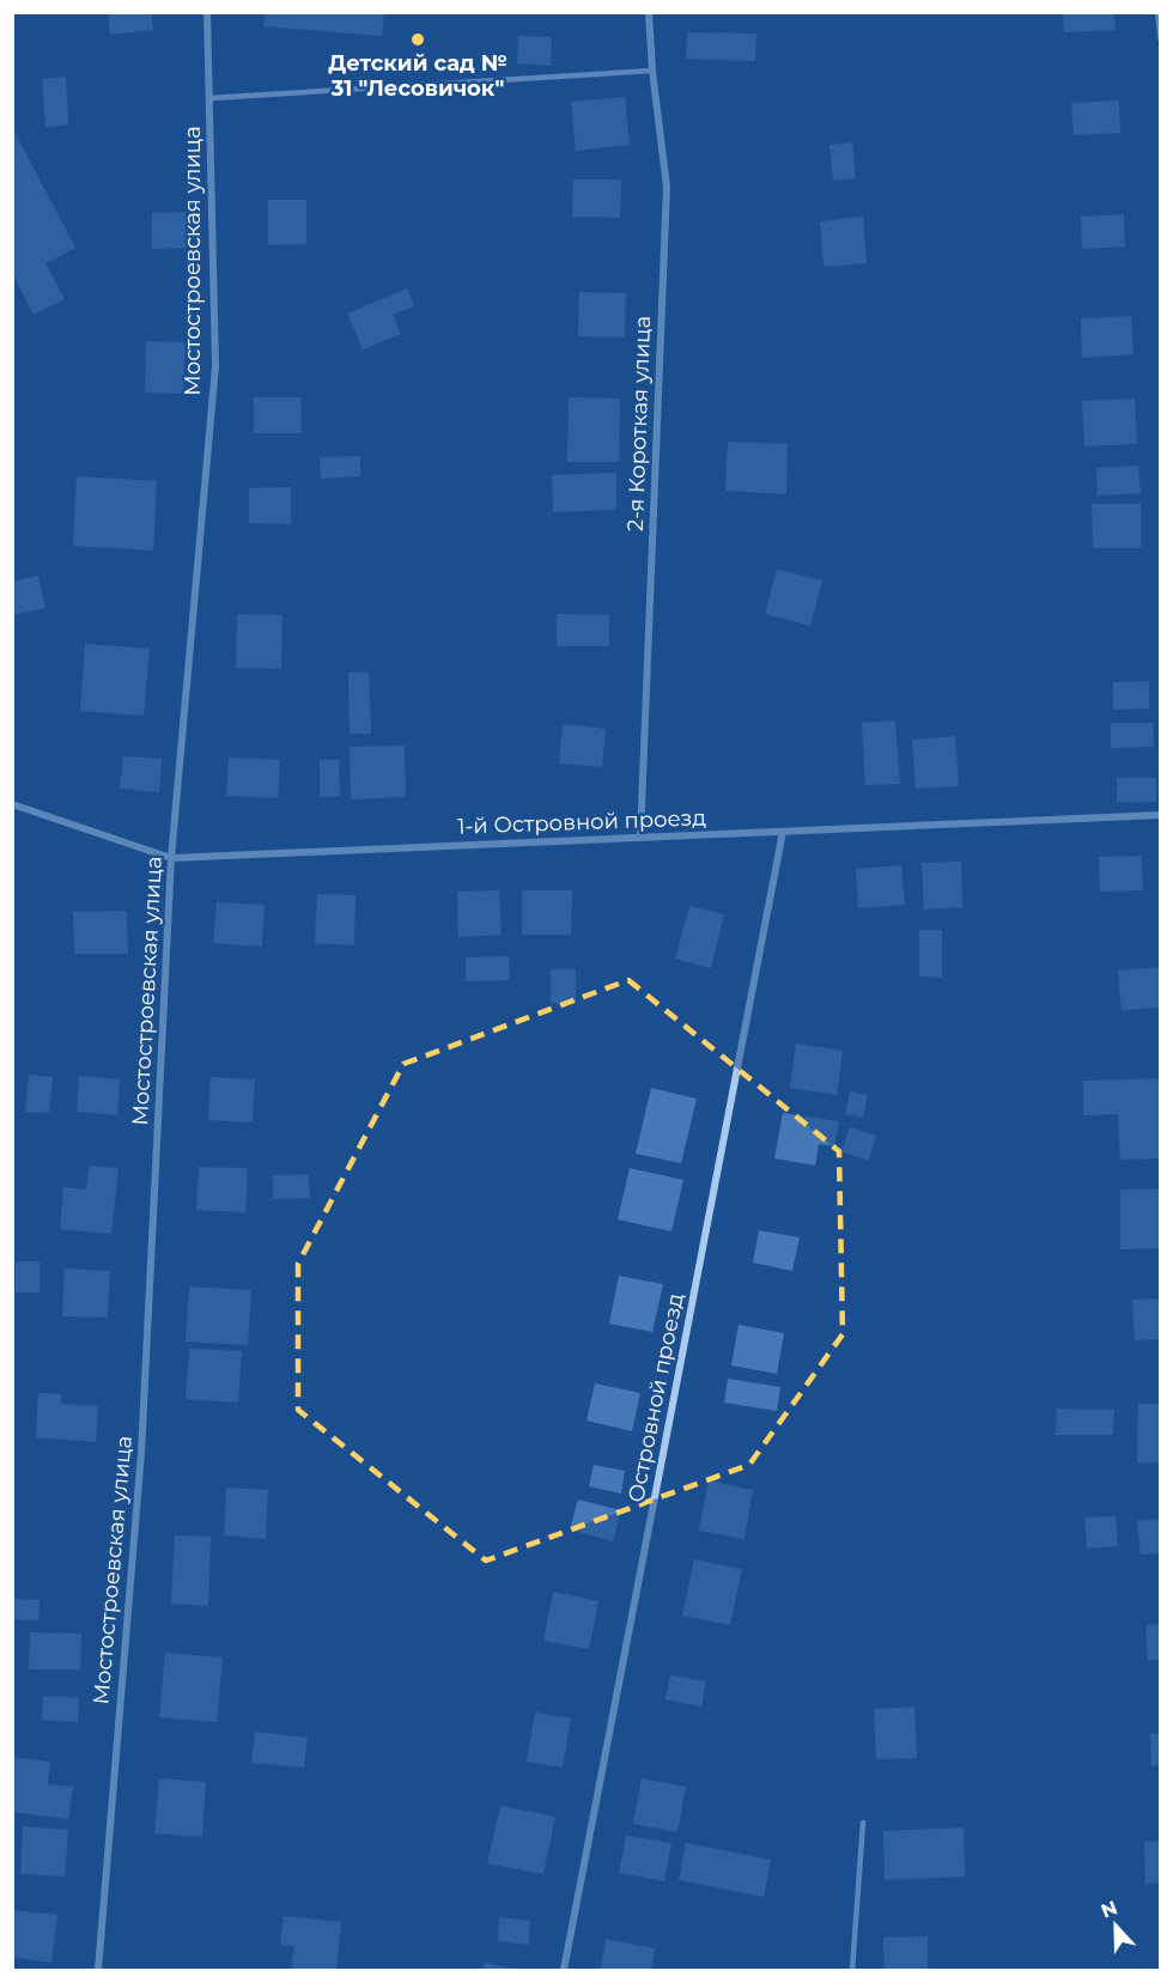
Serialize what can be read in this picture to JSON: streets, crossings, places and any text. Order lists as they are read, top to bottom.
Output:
{
  "streets": {
    "street": [
      "Мостостроевская улица",
      "2-я Короткая улица",
      "1-й Островной проезд",
      "Островной проезд"
    ]
  },
  "crossings": [
    ["Мостостроевская улица", "1-й Островной проезд"],
    ["2-я Короткая улица", "1-й Островной проезд"],
    ["1-й Островной проезд", "Островной проезд"]
  ],
  "places": ["Детский сад № 31 \"Лесовичок\""],
  "north": "top"
}
